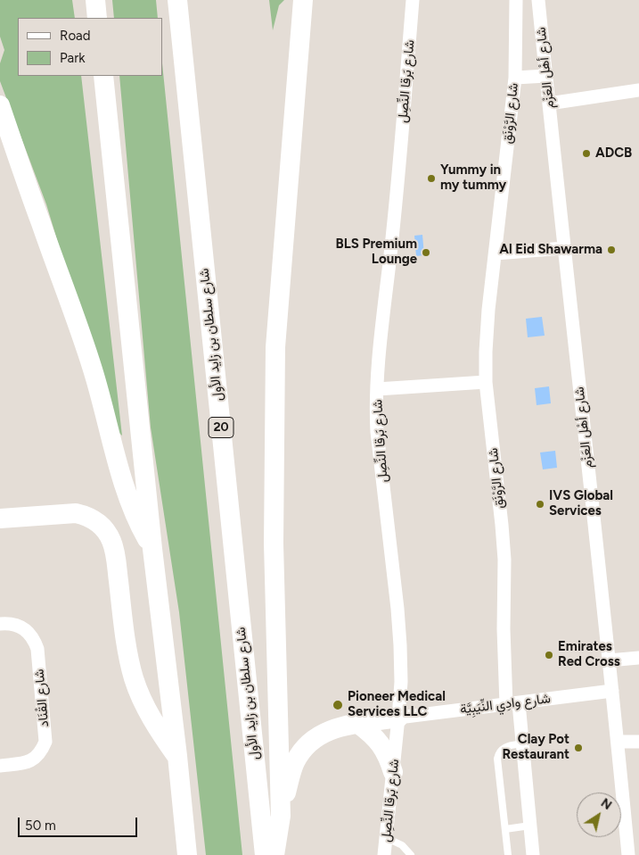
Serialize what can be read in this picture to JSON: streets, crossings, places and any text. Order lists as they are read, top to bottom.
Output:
{
  "streets": {
    "main road": ["شارع سلطان بن زايد الأول", "20"],
    "street": [
      "شارع أهْل العَزْم",
      "شارع بَرقا النِّصِل",
      "شارع الرَّوْنَق",
      "شارع القْنَاد",
      "شارع وادِي النِّيَبِيَّة"
    ]
  },
  "crossings": [
    ["شارع أهْل العَزْم", "شارع وادِي النِّيَبِيَّة"],
    ["شارع بَرقا النِّصِل", "شارع وادِي النِّيَبِيَّة"],
    ["شارع الرَّوْنَق", "شارع وادِي النِّيَبِيَّة"]
  ],
  "places": [
    "ADCB",
    "Yummy in my tummy",
    "Al Eid Shawarma",
    "BLS Premium Lounge",
    "IVS Global Services",
    "Emirates Red Cross",
    "Pioneer Medical Services LLC",
    "Clay Pot Restaurant"
  ],
  "legend": ["Road", "Park"],
  "scale_bar": "50 m",
  "north": "top right"
}
